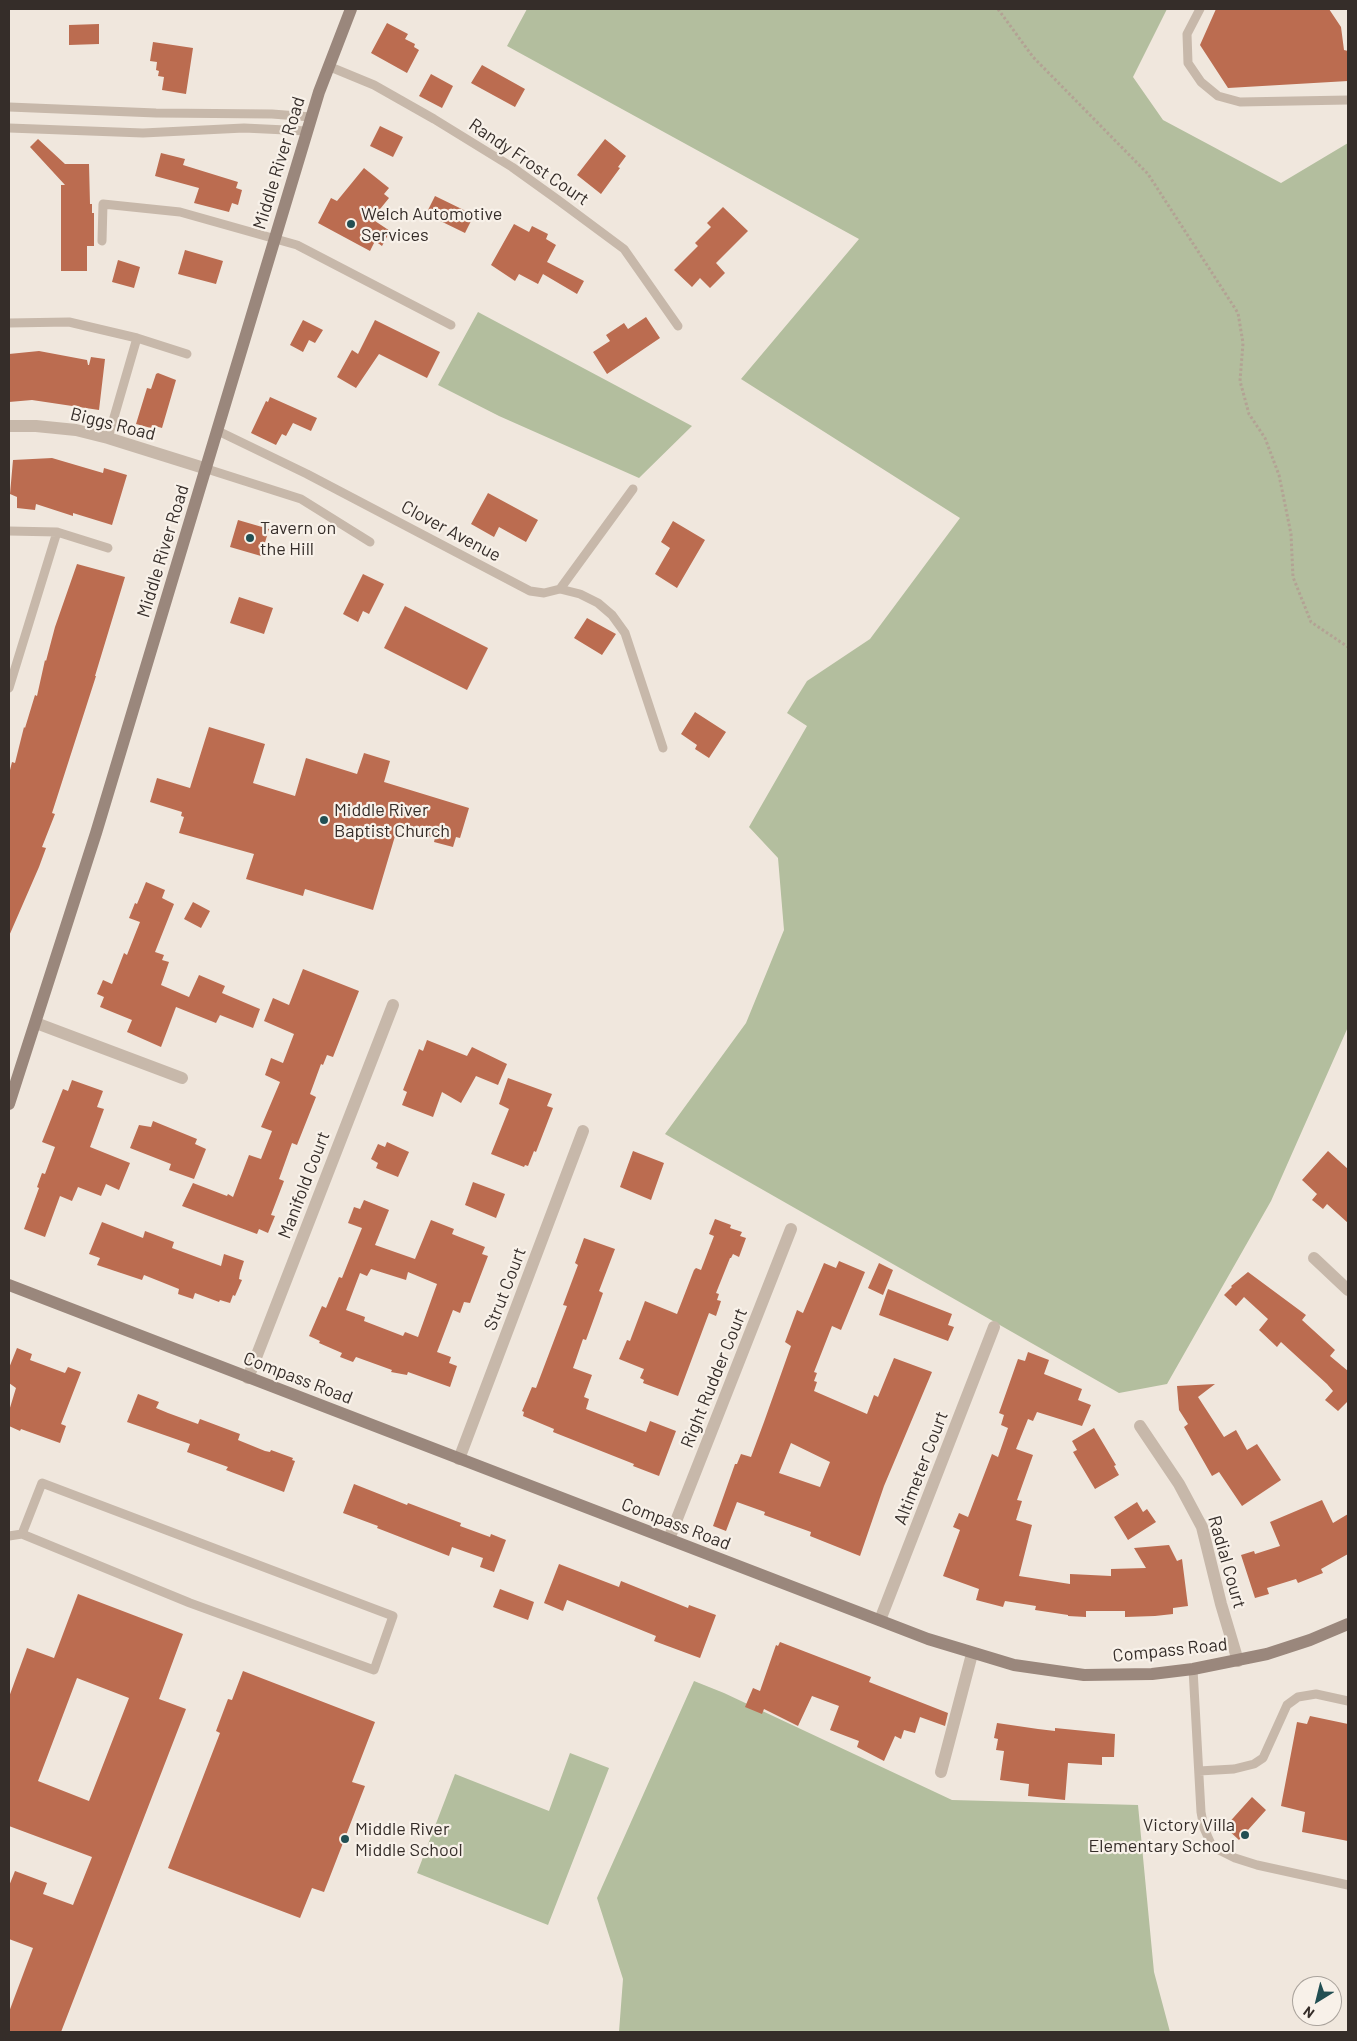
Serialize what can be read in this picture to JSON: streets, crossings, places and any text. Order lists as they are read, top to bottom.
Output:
{
  "streets": {
    "street": [
      "Middle River Road",
      "Biggs Road",
      "Manifold Court",
      "Strut Court",
      "Compass Road",
      "Right Rudder Court",
      "Altimeter Court",
      "Radial Court"
    ],
    "lane": ["Randy Frost Court", "Clover Avenue"]
  },
  "crossings": [
    ["Randy Frost Court", "Middle River Road"],
    ["Middle River Road", "Biggs Road"],
    ["Middle River Road", "Clover Avenue"],
    ["Manifold Court", "Compass Road"],
    ["Strut Court", "Compass Road"],
    ["Compass Road", "Right Rudder Court"],
    ["Compass Road", "Altimeter Court"],
    ["Compass Road", "Radial Court"]
  ],
  "places": [
    "Welch Automotive Services",
    "Tavern on the Hill",
    "Middle River Baptist Church",
    "Victory Villa Elementary School",
    "Middle River Middle School"
  ],
  "north": "bottom left"
}
